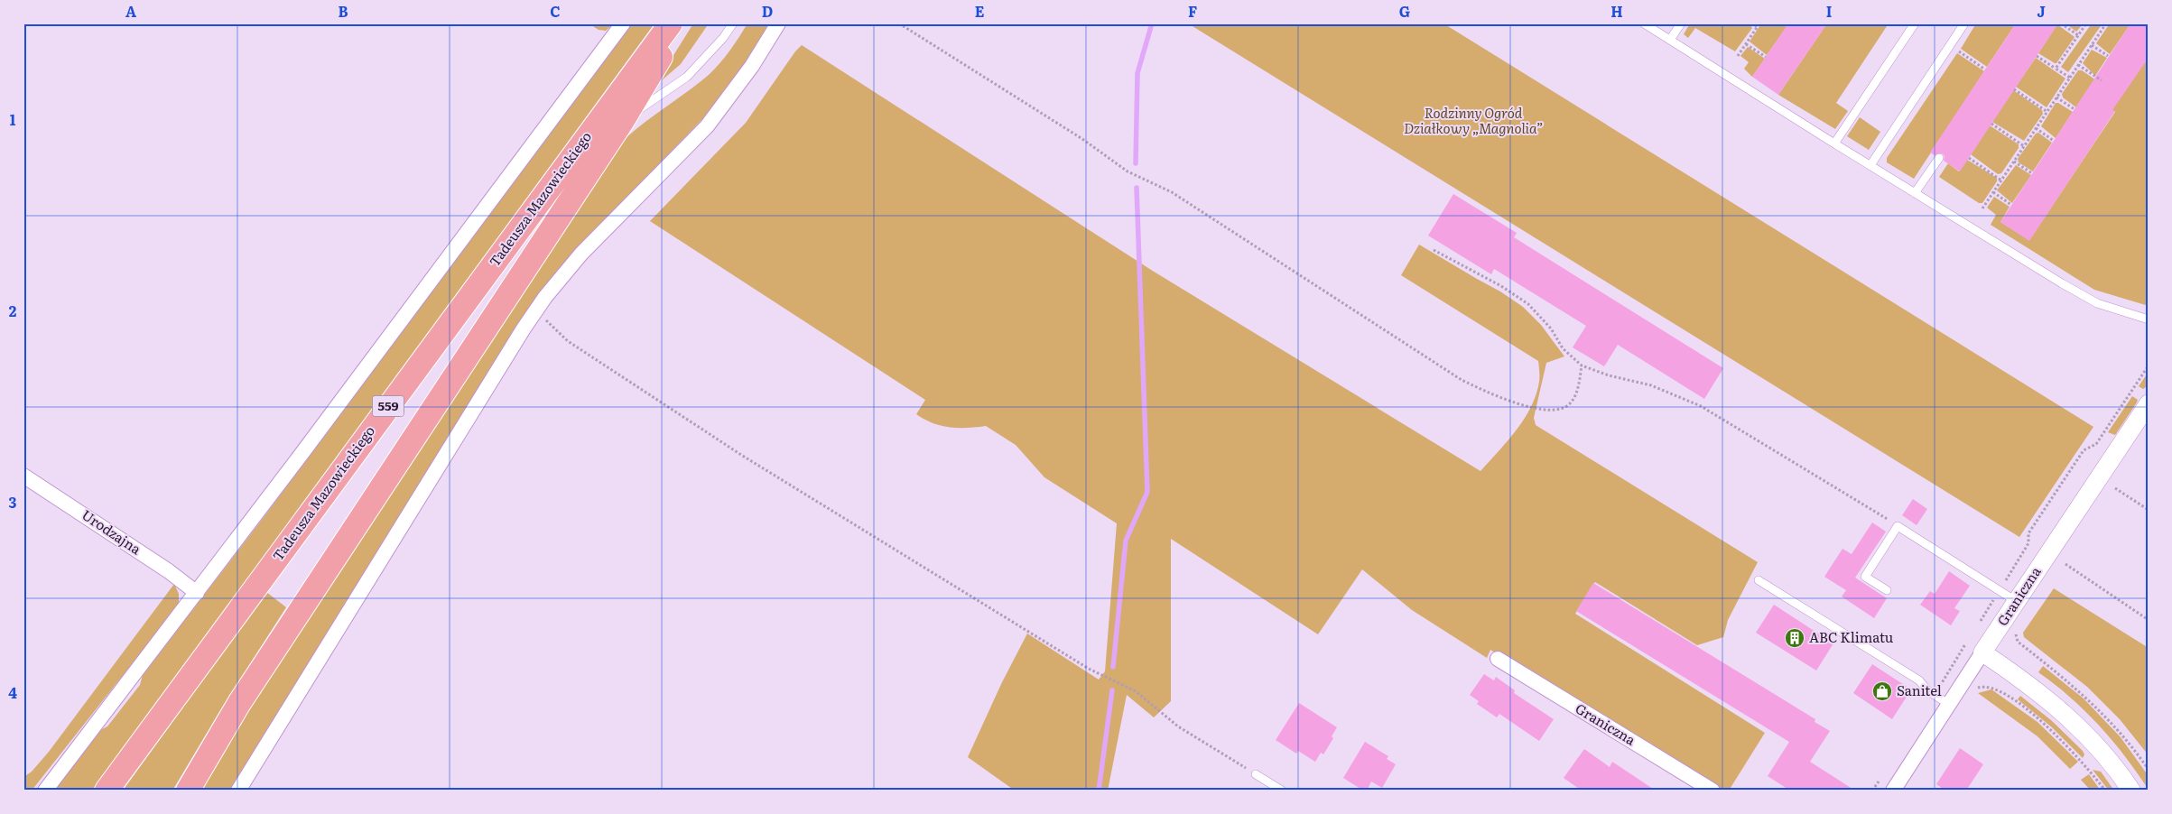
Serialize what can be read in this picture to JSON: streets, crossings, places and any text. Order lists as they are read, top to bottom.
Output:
{
  "streets": {
    "main road": ["Tadeusza Mazowieckiego", "559"],
    "street": ["Urodzajna", "Graniczna"]
  },
  "parks": ["Rodzinny Ogród Działkowy „Magnolia”"],
  "places": {
    "building": ["ABC Klimatu"],
    "shop": ["Sanitel"]
  },
  "grid": {
    "columns": [
      "A",
      "B",
      "C",
      "D",
      "E",
      "F",
      "G",
      "H",
      "I",
      "J"
    ],
    "rows": [
      "1",
      "2",
      "3",
      "4"
    ]
  }
}
